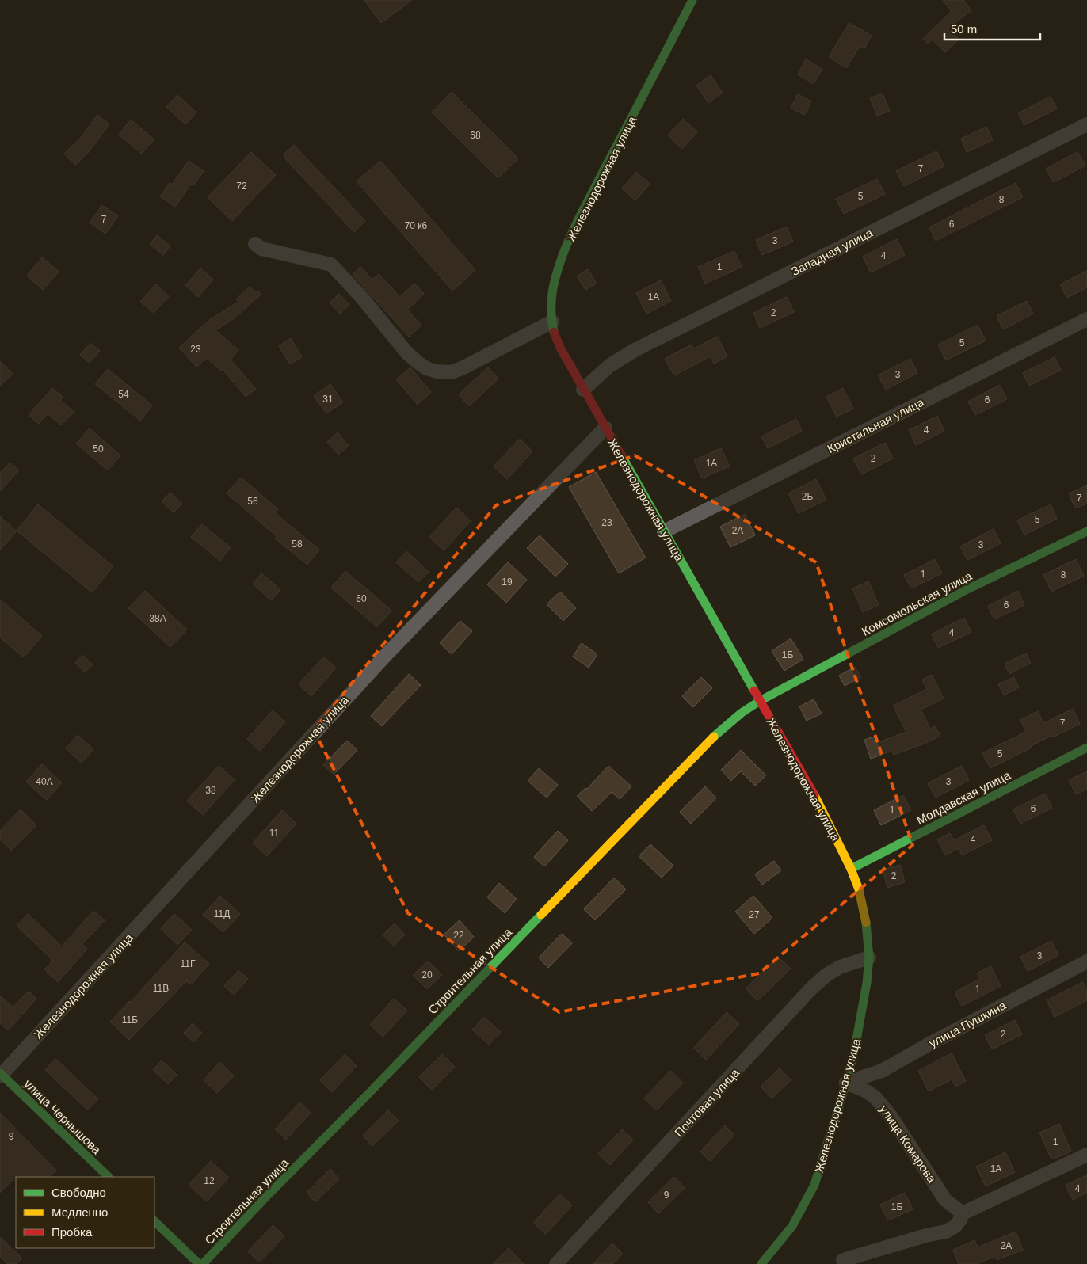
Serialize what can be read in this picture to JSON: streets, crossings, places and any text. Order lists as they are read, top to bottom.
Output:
{
  "streets": {
    "street": [
      "Железнодорожная улица",
      "Западная улица",
      "Кристальная улица",
      "Комсомольская улица",
      "Молдавская улица",
      "Строительная улица",
      "улица Пушкина",
      "Почтовая улица",
      "улица Чернышова",
      "улица Комарова"
    ]
  },
  "crossings": [
    ["Железнодорожная улица", "Западная улица"],
    ["Железнодорожная улица", "Кристальная улица"],
    ["Железнодорожная улица", "Комсомольская улица"],
    ["Железнодорожная улица", "Молдавская улица"],
    ["Железнодорожная улица", "Строительная улица"],
    ["Железнодорожная улица", "улица Пушкина"],
    ["Железнодорожная улица", "Почтовая улица"],
    ["Железнодорожная улица", "улица Чернышова"],
    ["Железнодорожная улица", "улица Комарова"],
    ["Комсомольская улица", "Строительная улица"],
    ["улица Пушкина", "улица Комарова"]
  ],
  "house_numbers": [
    "68",
    "7",
    "72",
    "5",
    "8",
    "7",
    "6",
    "70 к6",
    "3",
    "4",
    "1",
    "1А",
    "2",
    "5",
    "23",
    "3",
    "54",
    "31",
    "6",
    "4",
    "50",
    "2",
    "1А",
    "2Б",
    "7",
    "56",
    "5",
    "23",
    "2А",
    "58",
    "3",
    "1",
    "8",
    "19",
    "60",
    "6",
    "38А",
    "4",
    "1Б",
    "7",
    "5",
    "40А",
    "3",
    "38",
    "6",
    "1",
    "11",
    "4",
    "2",
    "11Д",
    "27",
    "22",
    "3",
    "11Г",
    "20",
    "11В",
    "1",
    "11Б",
    "2",
    "9",
    "1",
    "1А",
    "12",
    "4",
    "9",
    "1Б",
    "2А"
  ],
  "legend": ["Свободно", "Медленно", "Пробка"],
  "scale_bar": "50 m"
}
